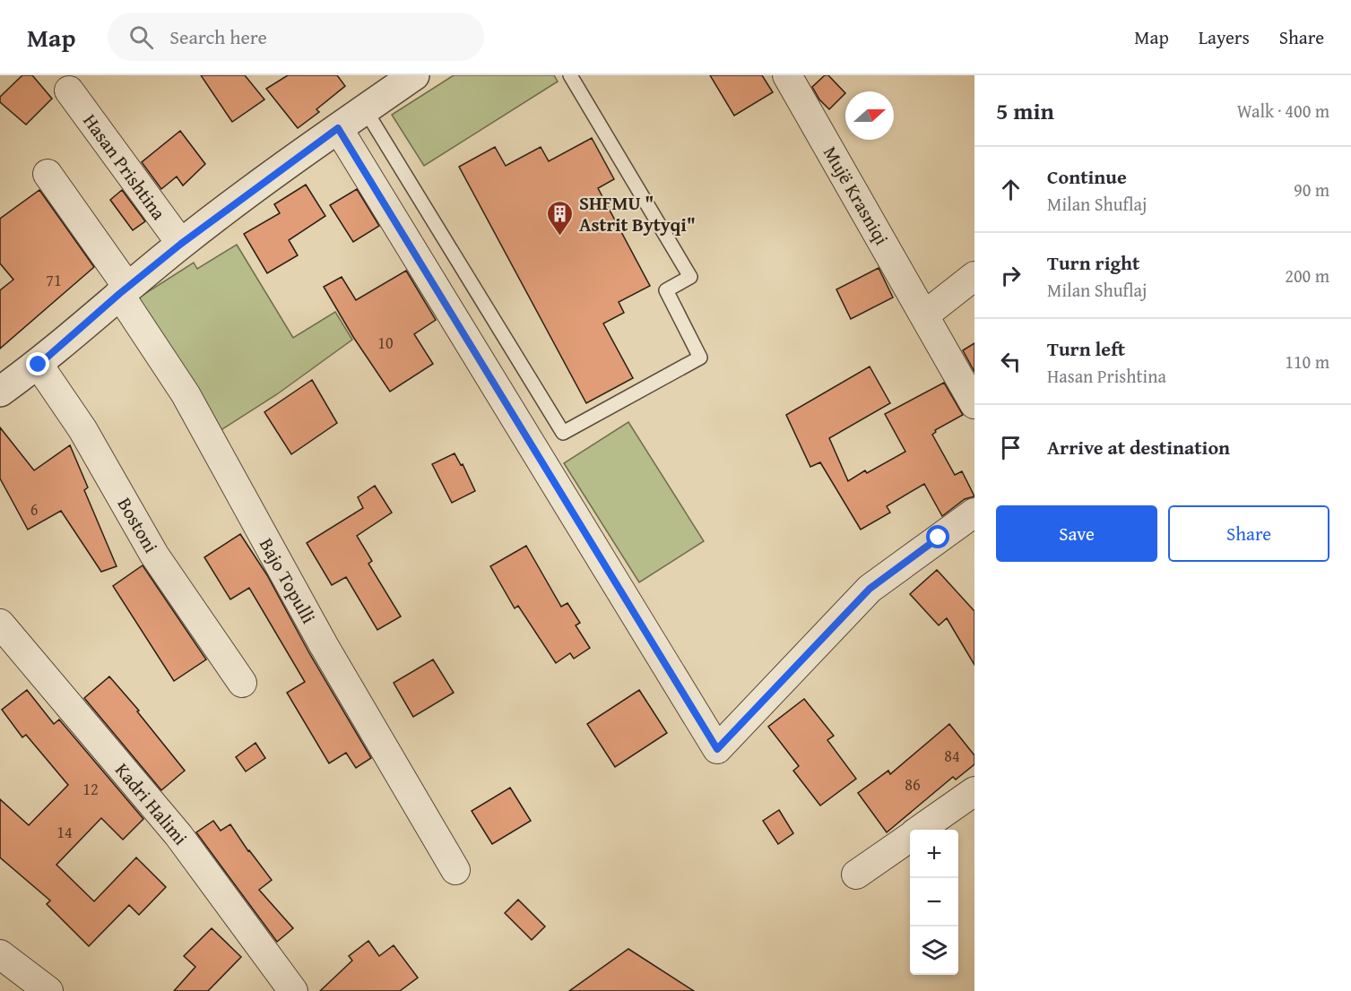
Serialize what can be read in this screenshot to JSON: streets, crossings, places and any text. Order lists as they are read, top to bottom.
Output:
{
  "streets": {
    "street": [
      "Hasan Prishtina",
      "Mujë Krasniqi",
      "Bostoni",
      "Bajo Topulli",
      "Kadri Halimi"
    ]
  },
  "places": {
    "building": ["SHFMU \" Astrit Bytyqi\""]
  },
  "house_numbers": [
    "71",
    "10",
    "6",
    "84",
    "86",
    "12",
    "14"
  ],
  "north": "right",
  "page": {
    "header": "Map",
    "search": "Search here",
    "nav": ["Map", "Layers", "Share"],
    "heading": ["5 min", "Walk · 400 m"],
    "list": [
      ["Continue", "Milan Shuflaj", "90 m"],
      ["Turn right", "Milan Shuflaj", "200 m"],
      ["Turn left", "Hasan Prishtina", "110 m"],
      "Arrive at destination"
    ],
    "buttons": ["Save", "Share"],
    "map_buttons": ["+", "−"]
  }
}
